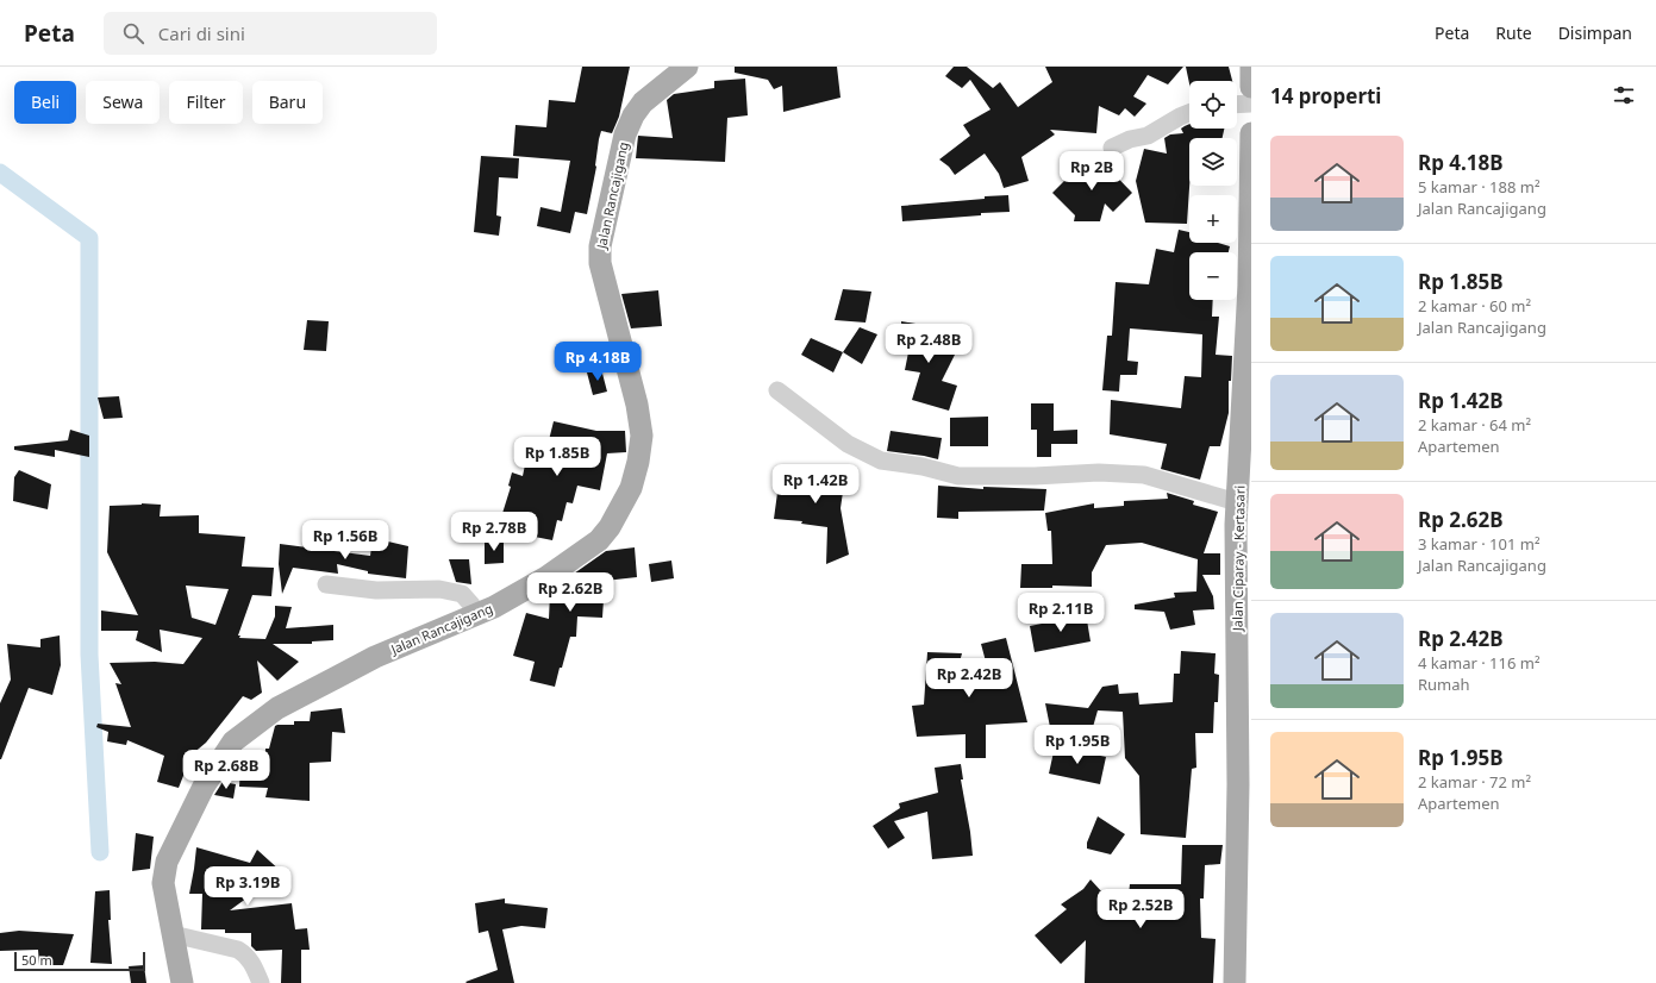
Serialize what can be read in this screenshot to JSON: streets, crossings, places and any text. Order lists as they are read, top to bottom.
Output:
{
  "streets": {
    "main road": ["Jalan Rancajigang", "Jalan Ciparay - Kertasari"]
  },
  "scale_bar": "50 m",
  "page": {
    "header": "Peta",
    "search": "Cari di sini",
    "nav": ["Peta", "Rute", "Disimpan"],
    "heading": "14 properti",
    "map_buttons": ["+", "−"],
    "chip": [
      "Beli",
      "Sewa",
      "Filter",
      "Baru"
    ],
    "list": [
      {
        "name": "Rp 4.18B",
        "note": "5 kamar · 188 m² · Jalan Rancajigang"
      },
      {
        "name": "Rp 1.85B",
        "note": "2 kamar · 60 m² · Jalan Rancajigang"
      },
      {
        "name": "Rp 1.42B",
        "note": "2 kamar · 64 m² · Apartemen"
      },
      {
        "name": "Rp 2.62B",
        "note": "3 kamar · 101 m² · Jalan Rancajigang"
      },
      {
        "name": "Rp 2.42B",
        "note": "4 kamar · 116 m² · Rumah"
      },
      {
        "name": "Rp 1.95B",
        "note": "2 kamar · 72 m² · Apartemen"
      }
    ],
    "price": [
      "Rp 2B",
      "Rp 2.48B",
      "Rp 4.18B",
      "Rp 1.85B",
      "Rp 1.42B",
      "Rp 2.78B",
      "Rp 1.56B",
      "Rp 2.62B",
      "Rp 2.11B",
      "Rp 2.42B",
      "Rp 1.95B",
      "Rp 2.68B",
      "Rp 3.19B",
      "Rp 2.52B"
    ],
    "scale": "50 m"
  }
}
